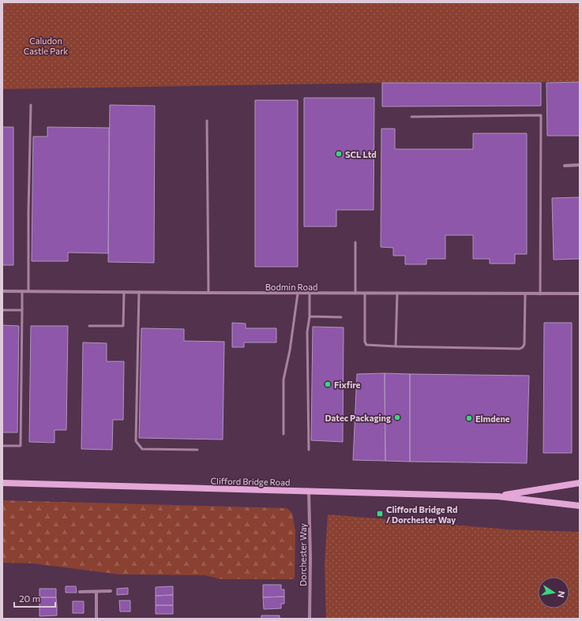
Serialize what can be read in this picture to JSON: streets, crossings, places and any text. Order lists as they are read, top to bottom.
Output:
{
  "streets": {
    "main road": ["Clifford Bridge Road"],
    "street": ["Bodmin Road", "Dorchester Way"]
  },
  "crossings": [
    ["Clifford Bridge Road", "Dorchester Way"]
  ],
  "parks": ["Caludon Castle Park"],
  "places": {
    "other": [
      "SCL Ltd",
      "Fixfire",
      "Datec Packaging",
      "Elmdene"
    ],
    "transit": ["Clifford Bridge Rd / Dorchester Way"]
  },
  "scale_bar": "20 m",
  "north": "right"
}
